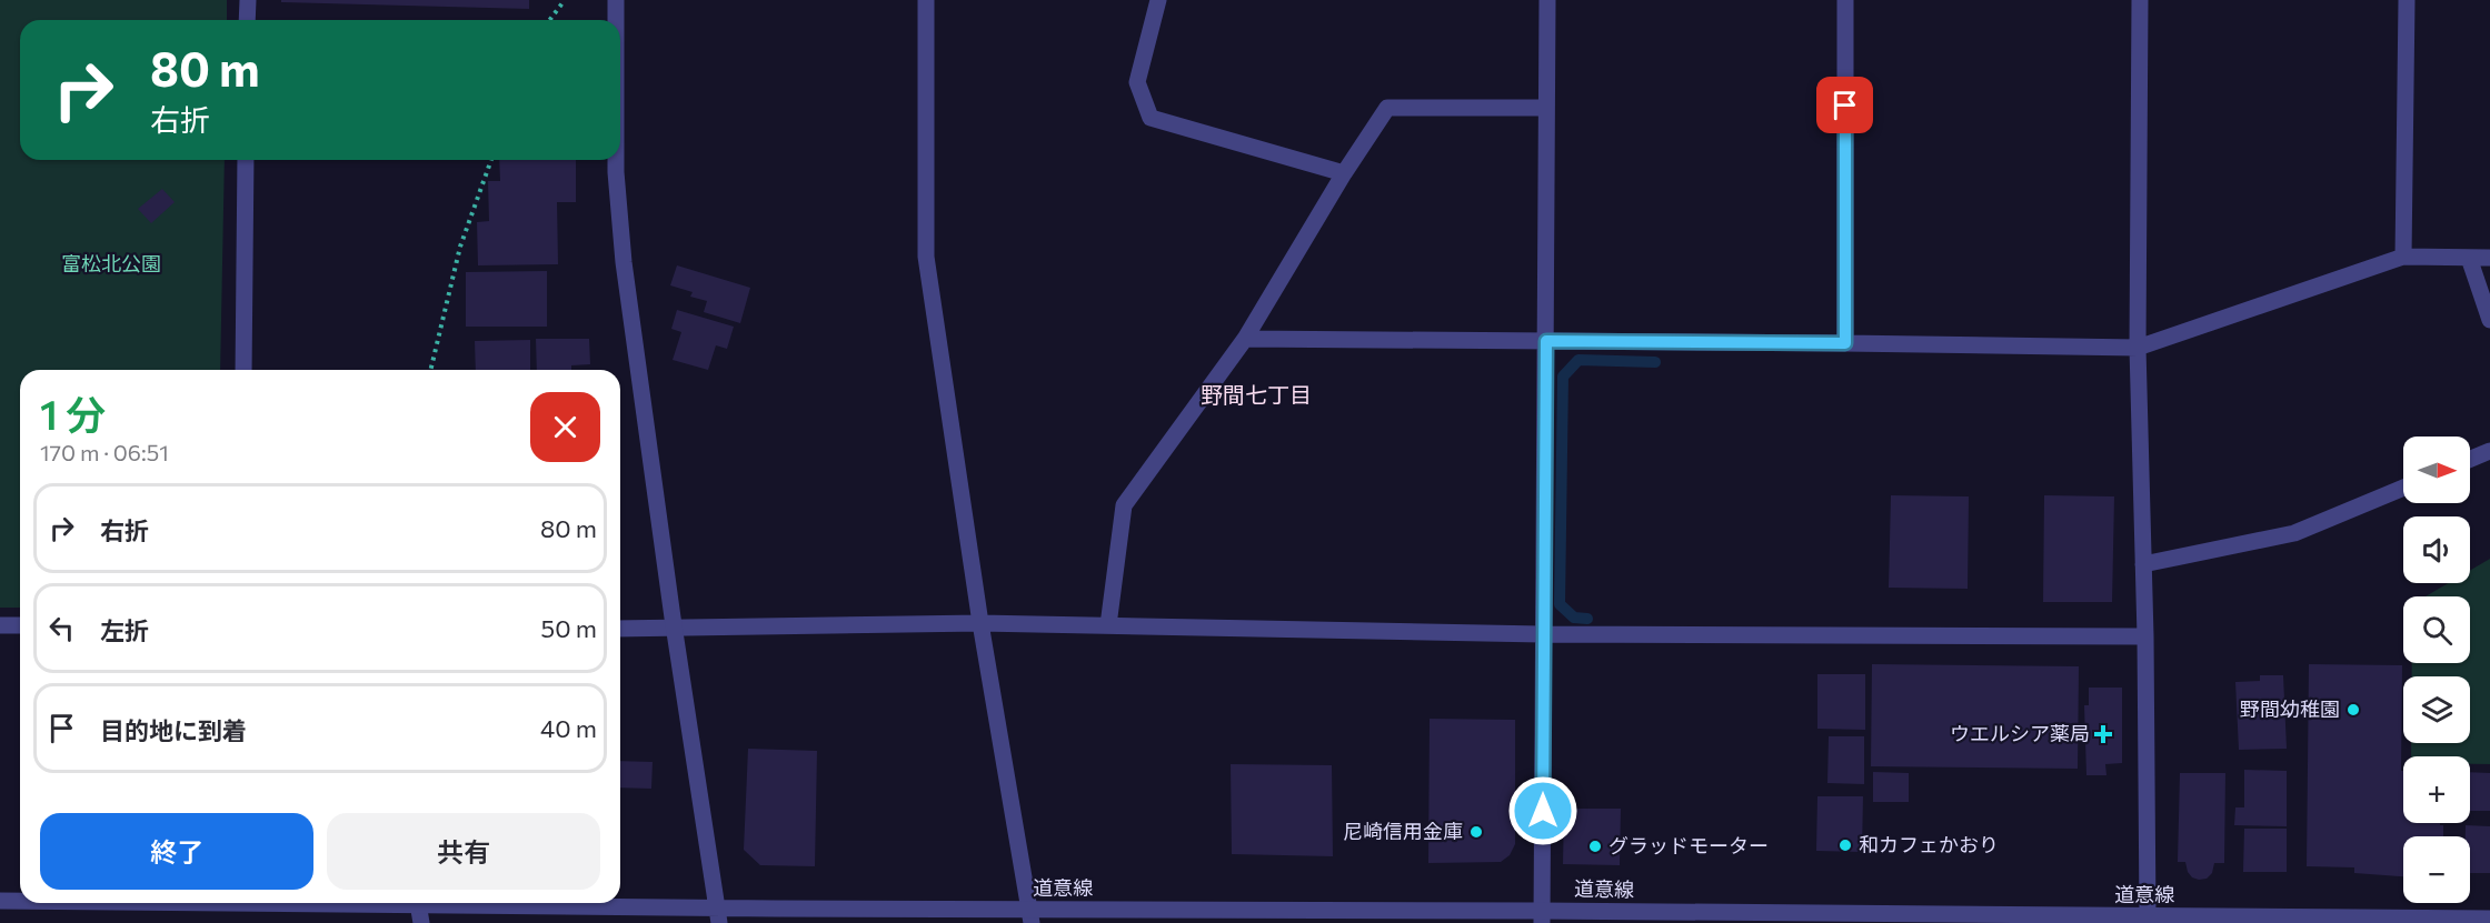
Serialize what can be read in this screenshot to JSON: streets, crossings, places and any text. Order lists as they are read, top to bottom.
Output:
{
  "streets": {
    "street": ["道意線"]
  },
  "districts": ["野間七丁目"],
  "parks": ["富松北公園"],
  "places": {
    "other": [
      "野間幼稚園",
      "尼崎信用金庫",
      "和カフェかおり",
      "グラッドモーター"
    ],
    "health": ["ウエルシア薬局"]
  },
  "north": "right",
  "page": {
    "turn": ["80 m", "右折"],
    "heading": ["1 分", "170 m · 06:51"],
    "map_buttons": ["+", "−"],
    "list": [
      {
        "name": "右折",
        "value": "80 m"
      },
      {
        "name": "左折",
        "value": "50 m"
      },
      {
        "name": "目的地に到着",
        "value": "40 m"
      }
    ],
    "buttons": ["終了", "共有"]
  }
}
